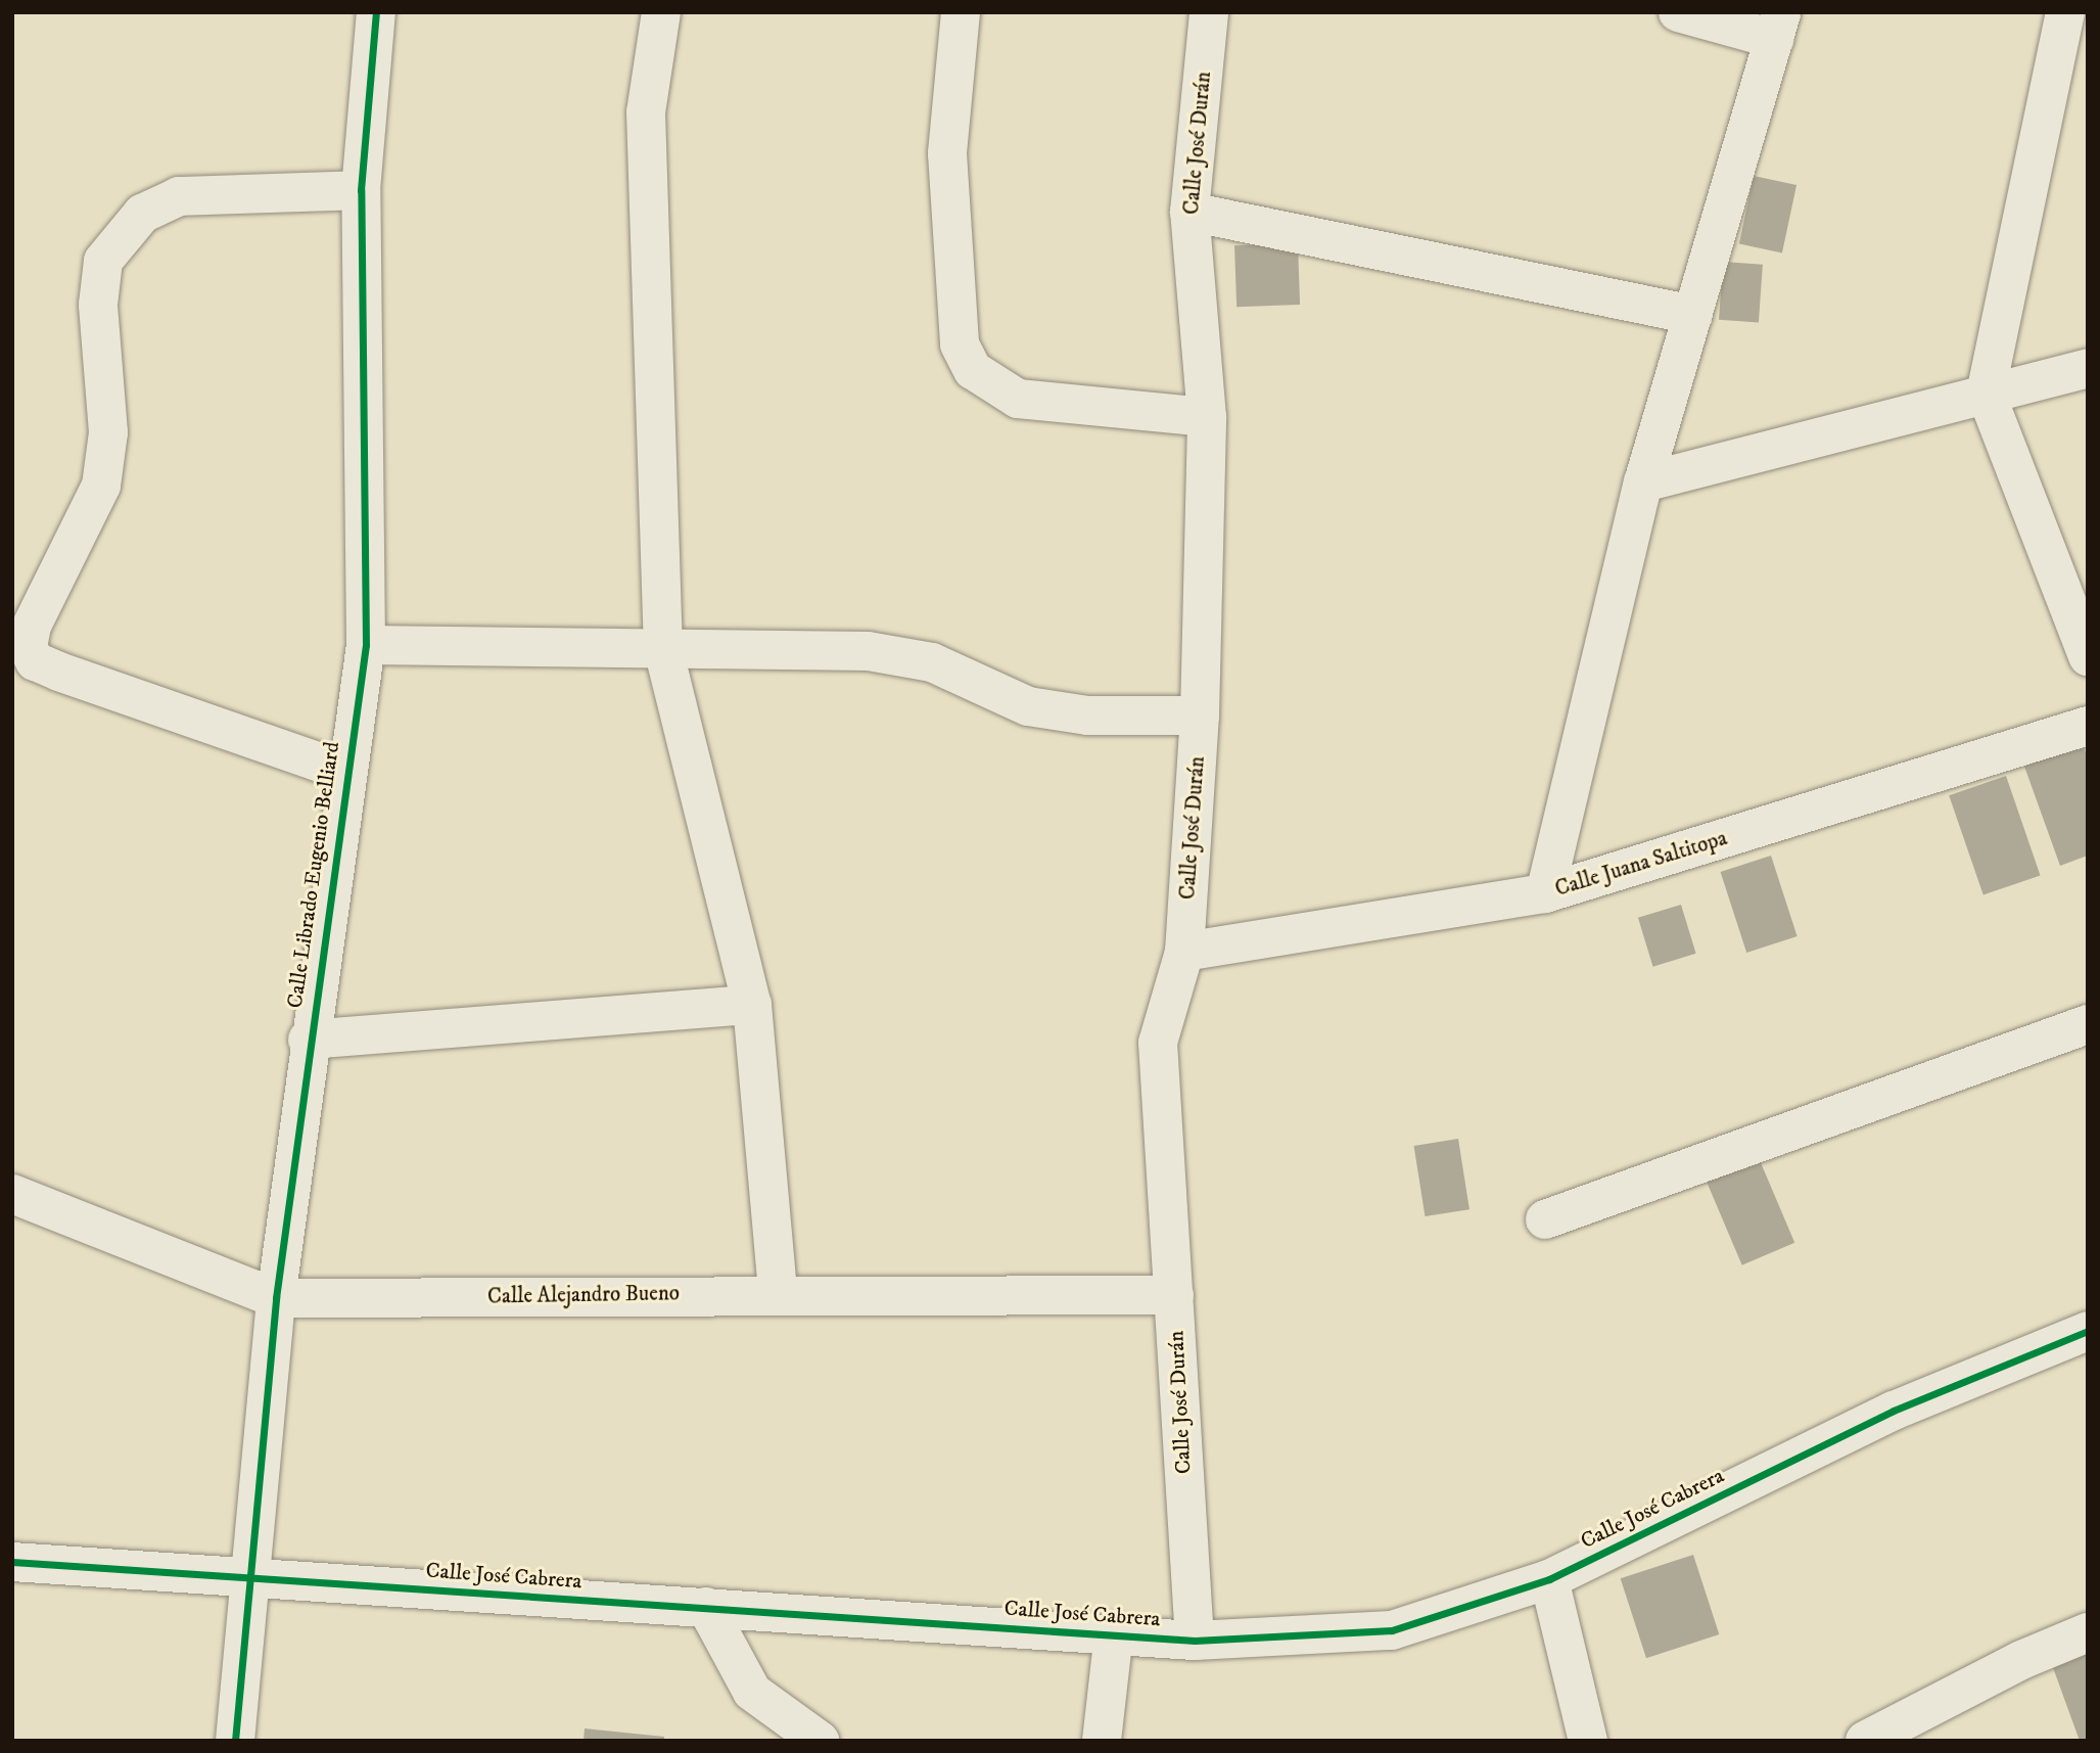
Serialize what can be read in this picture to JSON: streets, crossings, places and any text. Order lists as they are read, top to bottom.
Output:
{
  "streets": {
    "street": [
      "Calle José Durán",
      "Calle Juana Saltitopa",
      "Calle Librado Eugenio Belliard",
      "Calle Alejandro Bueno",
      "Calle José Cabrera"
    ]
  },
  "crossings": [
    ["Calle José Durán", "Calle Juana Saltitopa"],
    ["Calle José Durán", "Calle Alejandro Bueno"],
    ["Calle José Durán", "Calle José Cabrera"],
    ["Calle Librado Eugenio Belliard", "Calle Alejandro Bueno"],
    ["Calle Librado Eugenio Belliard", "Calle José Cabrera"]
  ]
}
